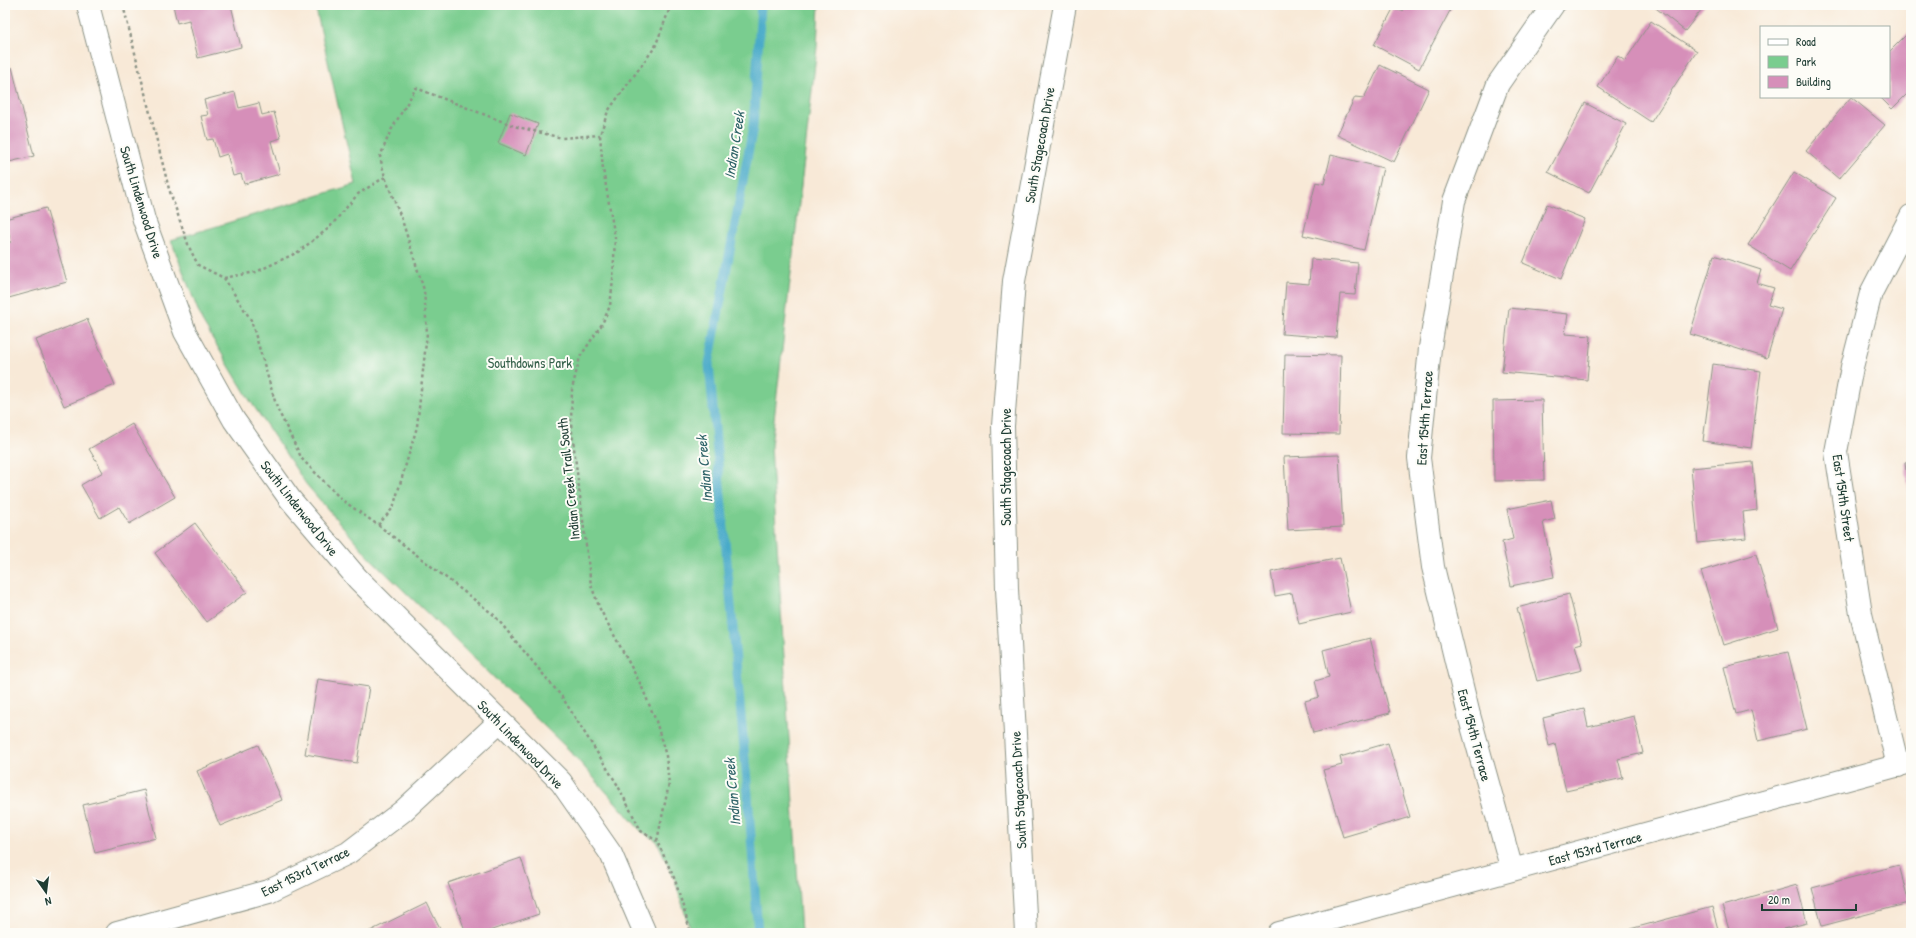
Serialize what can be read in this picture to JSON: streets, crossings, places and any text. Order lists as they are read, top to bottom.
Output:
{
  "streets": {
    "street": [
      "South Stagecoach Drive",
      "South Lindenwood Drive",
      "East 154th Terrace",
      "East 154th Street",
      "East 153rd Terrace"
    ],
    "path": ["Indian Creek Trail South"]
  },
  "crossings": [
    ["South Lindenwood Drive", "East 153rd Terrace"],
    ["East 154th Terrace", "East 153rd Terrace"],
    ["East 154th Street", "East 153rd Terrace"]
  ],
  "water": ["Indian Creek"],
  "parks": ["Southdowns Park"],
  "legend": ["Road", "Park", "Building"],
  "scale_bar": "20 m",
  "north": "bottom"
}
